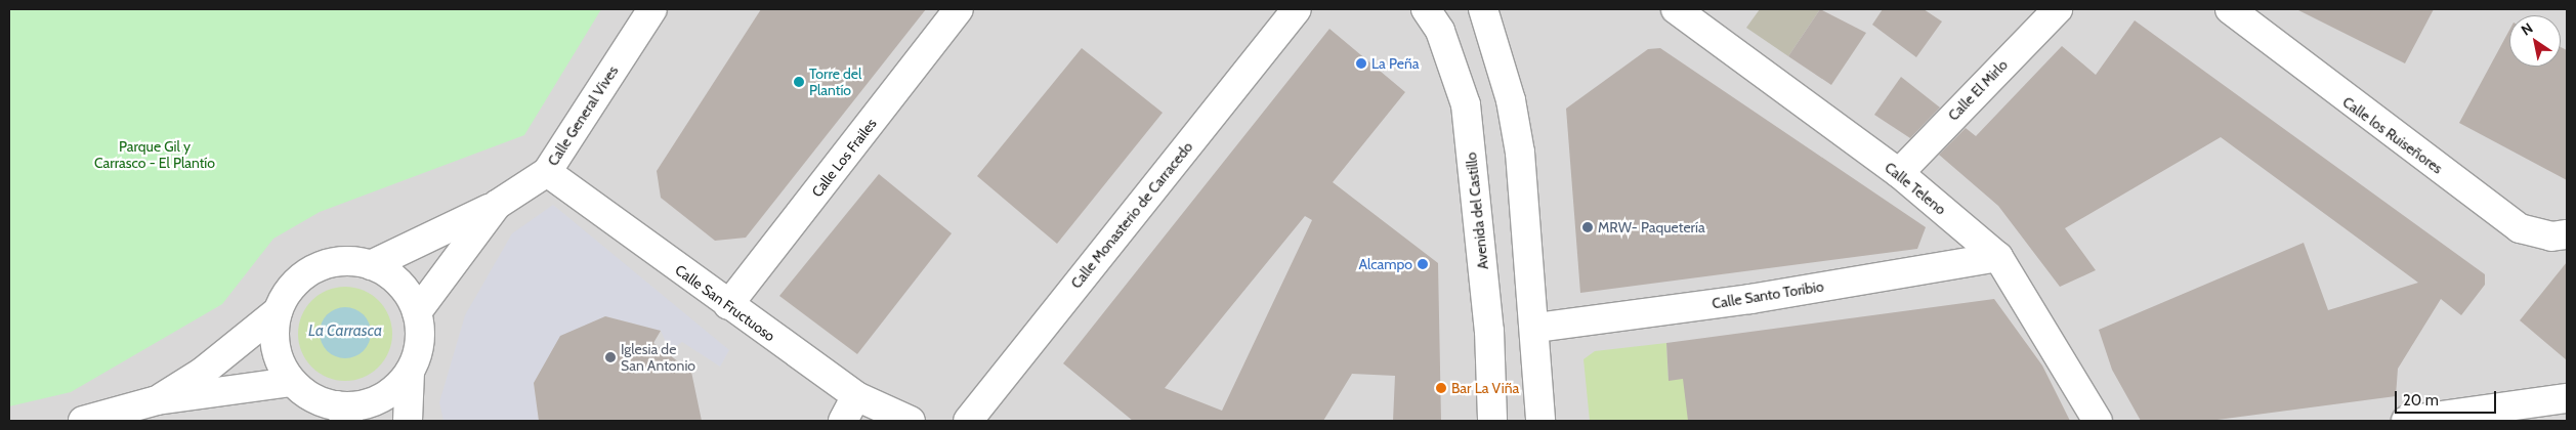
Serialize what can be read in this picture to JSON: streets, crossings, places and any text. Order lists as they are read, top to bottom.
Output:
{
  "streets": {
    "street": [
      "Calle El Mirlo",
      "Calle General Vives",
      "Calle los Ruiseñores",
      "Calle Los Frailes",
      "Calle Teleno",
      "Avenida del Castillo",
      "Calle Monasterio de Carracedo",
      "Calle Santo Toribio",
      "Calle San Fructuoso"
    ]
  },
  "crossings": [
    ["Calle El Mirlo", "Calle Teleno"],
    ["Calle General Vives", "Calle San Fructuoso"],
    ["Calle Los Frailes", "Calle San Fructuoso"],
    ["Calle Teleno", "Calle Santo Toribio"]
  ],
  "water": ["La Carrasca"],
  "parks": ["Parque Gil y Carrasco - El Plantío"],
  "places": [
    "La Peña",
    "Torre del Plantío",
    "MRW- Paquetería",
    "Alcampo",
    "Iglesia de San Antonio",
    "Bar La Viña"
  ],
  "scale_bar": "20 m",
  "north": "top left"
}
